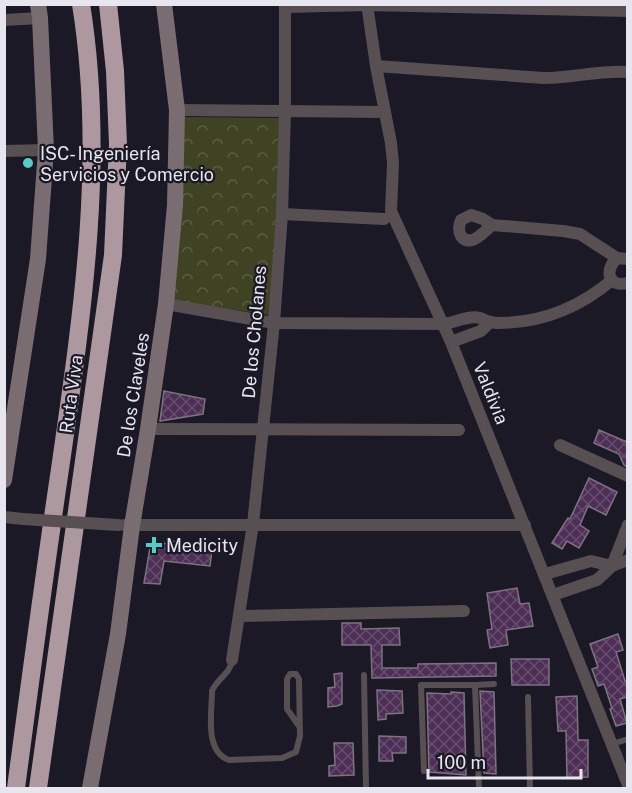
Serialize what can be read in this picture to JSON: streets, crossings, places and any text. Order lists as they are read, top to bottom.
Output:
{
  "streets": {
    "highway": ["Ruta Viva"],
    "main road": ["De los Claveles"],
    "street": ["De los Cholanes", "Valdivia"]
  },
  "places": {
    "other": ["ISC- Ingeniería Servicios y Comercio"],
    "health": ["Medicity"]
  },
  "scale_bar": "100 m"
}
